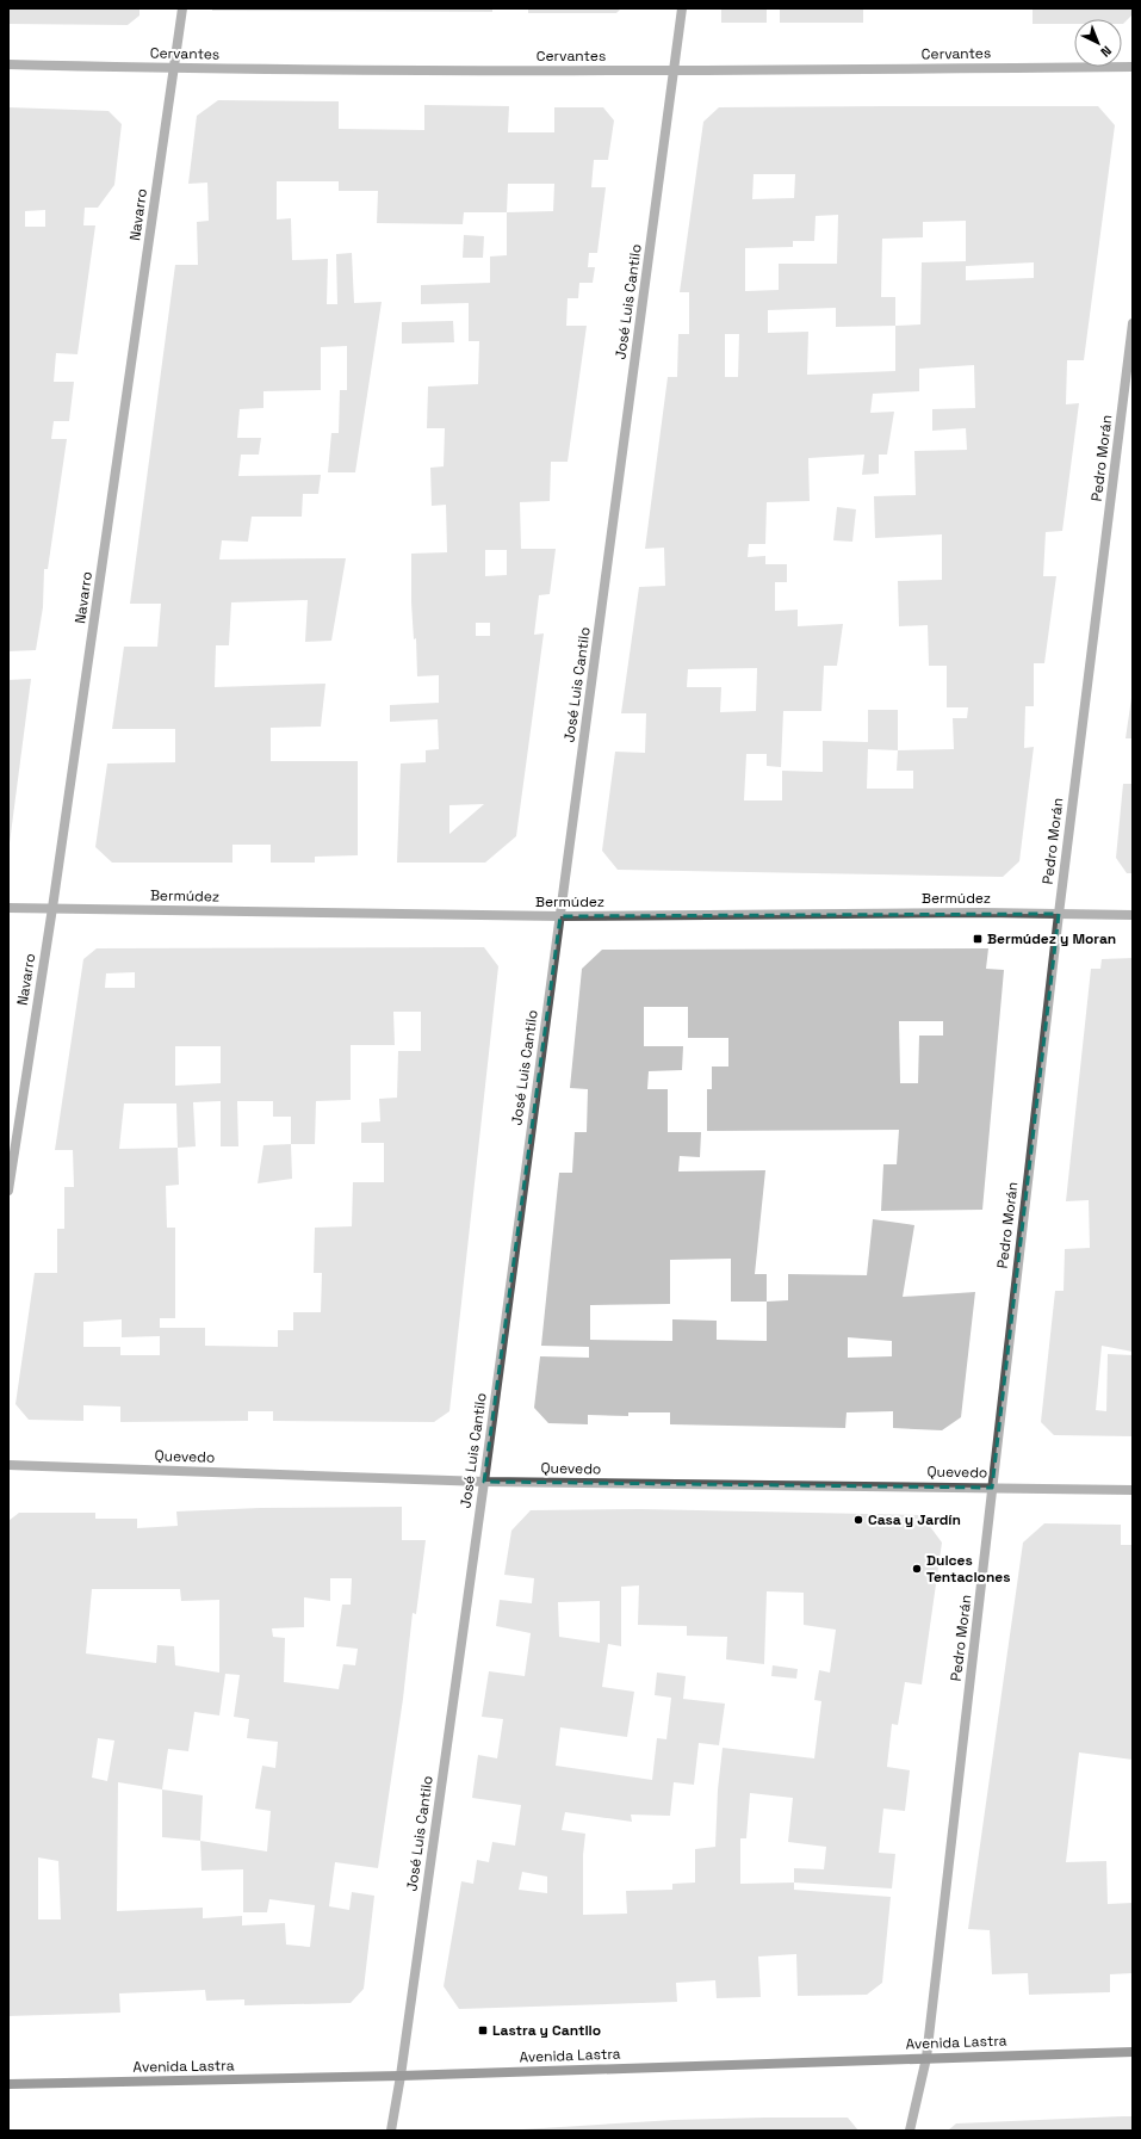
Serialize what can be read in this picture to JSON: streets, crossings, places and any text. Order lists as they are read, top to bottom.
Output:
{
  "streets": {
    "main road": ["Avenida Lastra"],
    "street": [
      "Cervantes",
      "Navarro",
      "José Luis Cantilo",
      "Pedro Morán",
      "Bermúdez",
      "Quevedo"
    ]
  },
  "crossings": [
    ["Cervantes", "Navarro"],
    ["Cervantes", "José Luis Cantilo"],
    ["Navarro", "Bermúdez"],
    ["José Luis Cantilo", "Bermúdez"],
    ["José Luis Cantilo", "Quevedo"],
    ["José Luis Cantilo", "Avenida Lastra"],
    ["Pedro Morán", "Bermúdez"],
    ["Pedro Morán", "Quevedo"],
    ["Pedro Morán", "Avenida Lastra"]
  ],
  "places": {
    "transit": ["Bermúdez y Moran", "Lastra y Cantilo"],
    "other": ["Casa y Jardín", "Dulces Tentaciones"]
  },
  "north": "bottom right"
}
